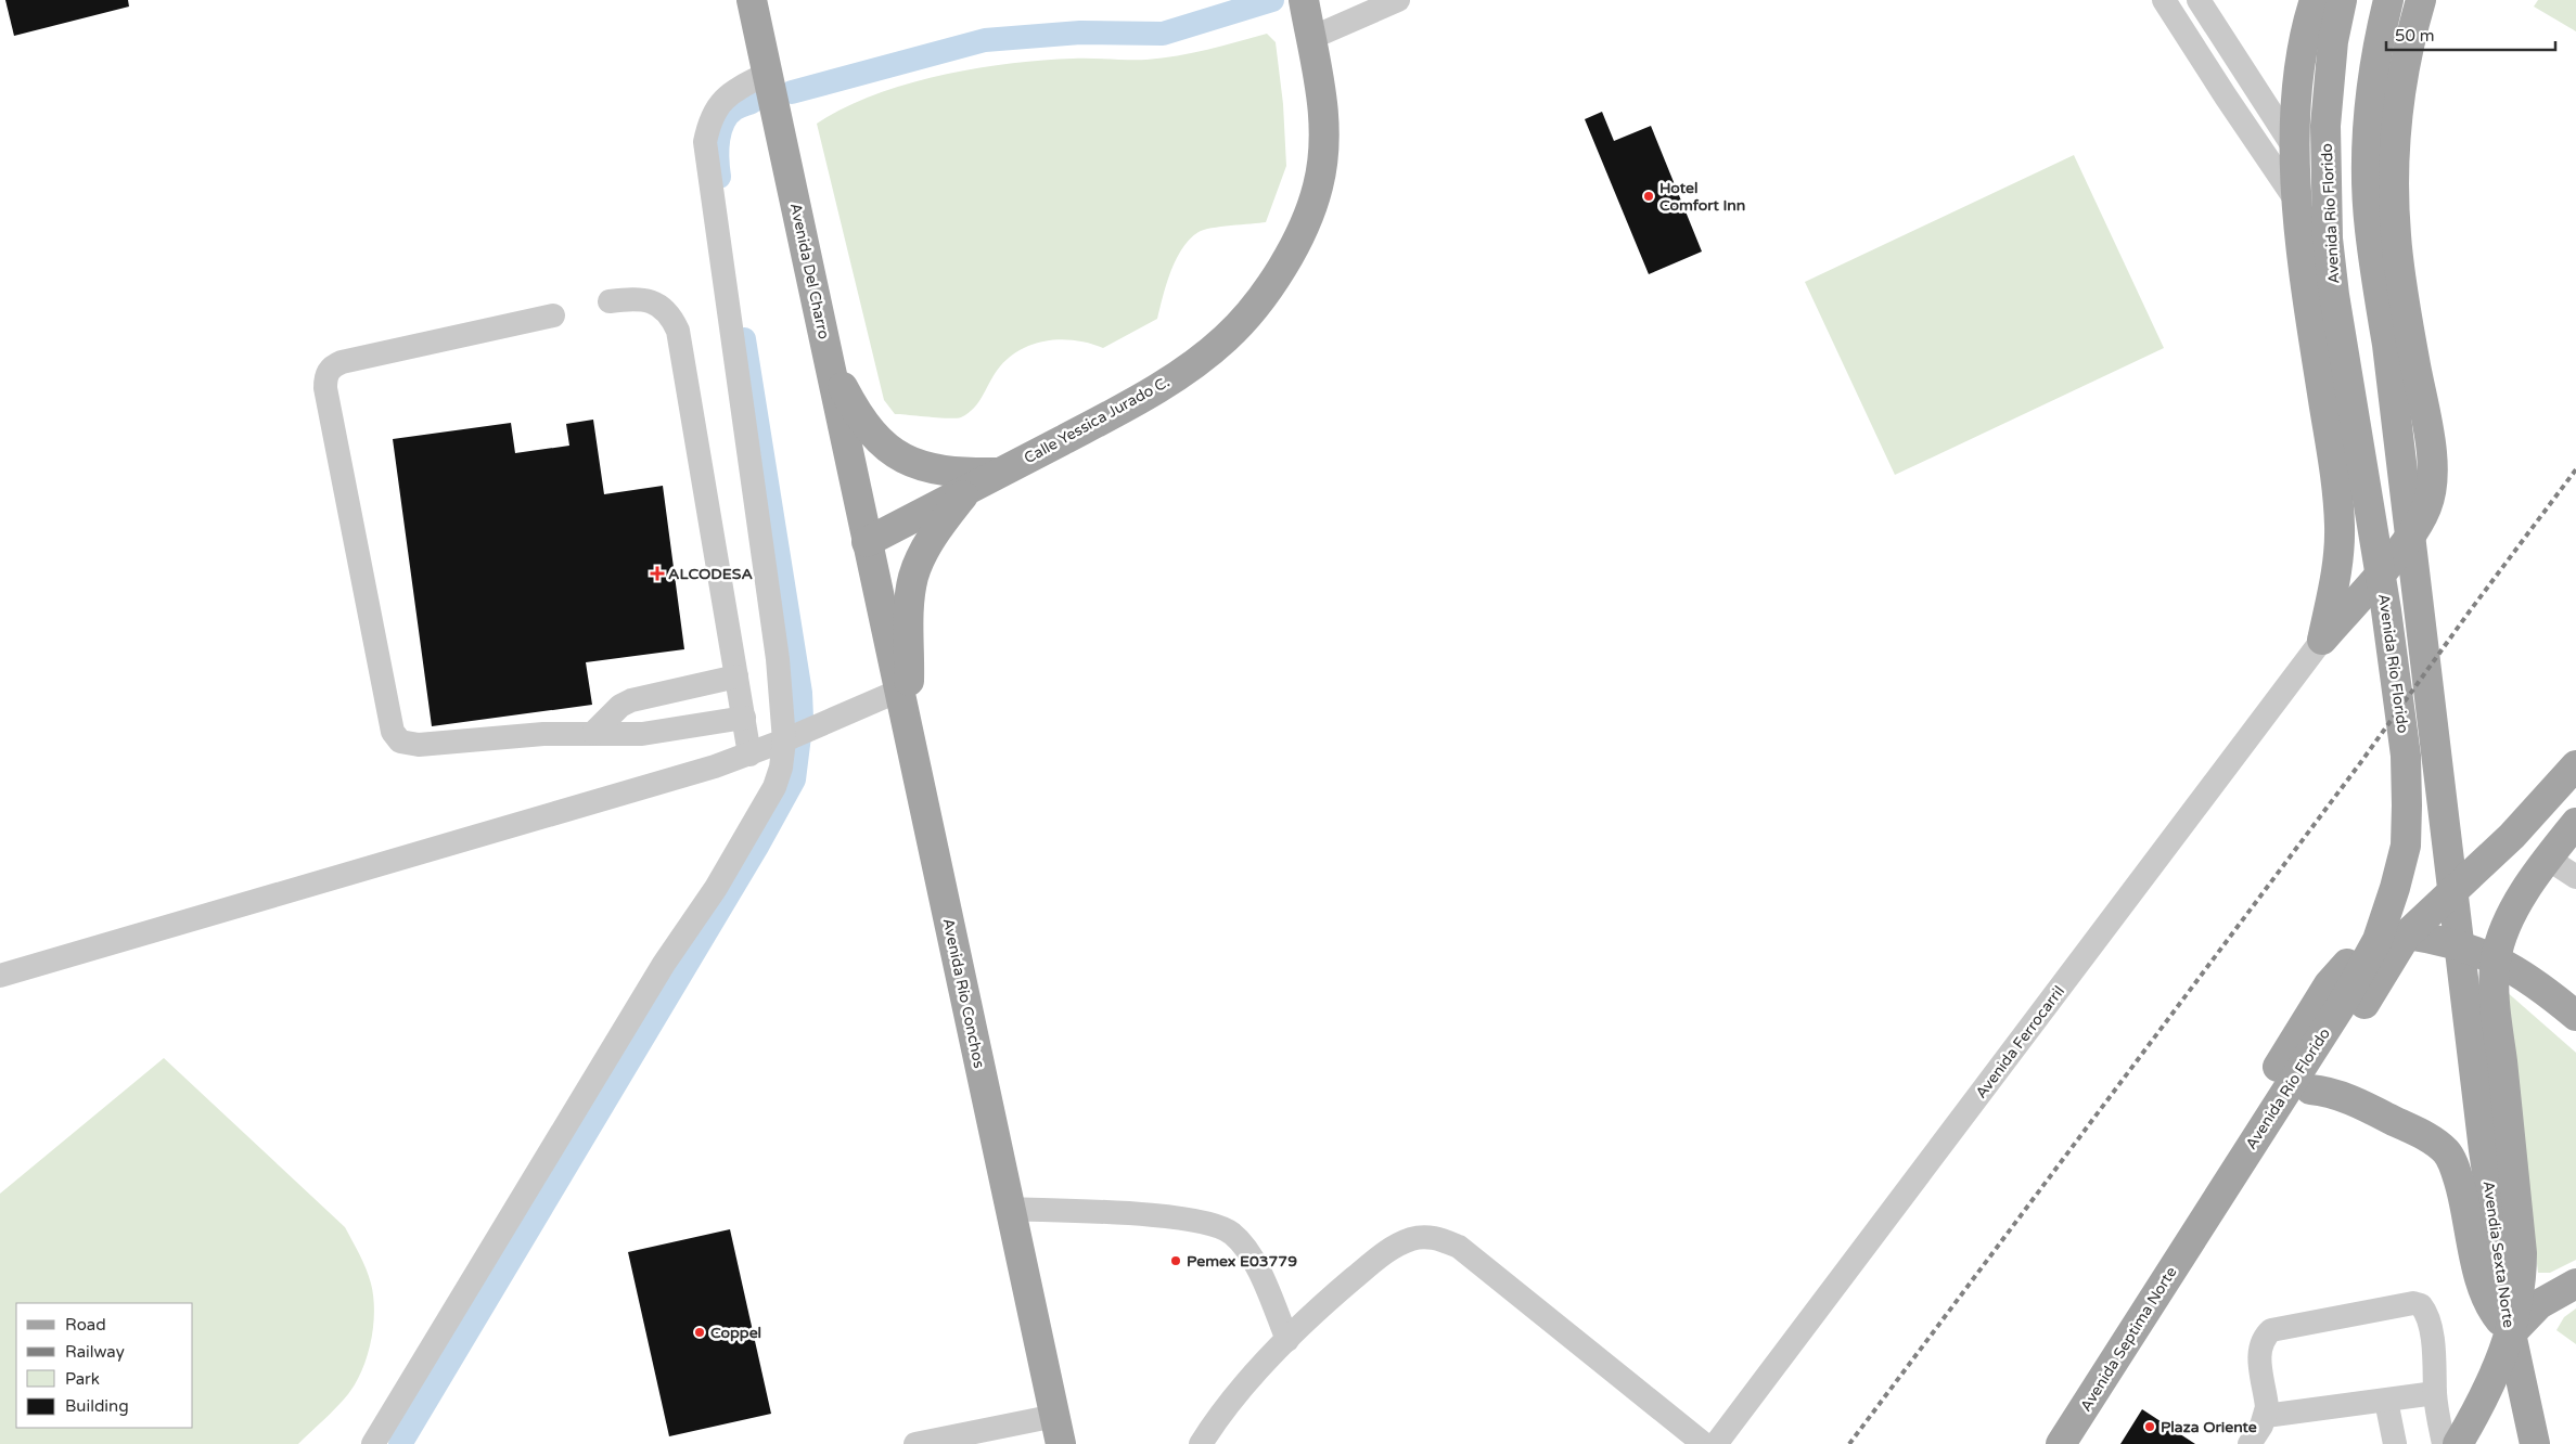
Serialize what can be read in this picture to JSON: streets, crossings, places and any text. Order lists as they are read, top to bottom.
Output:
{
  "streets": {
    "main road": [
      "Avenida Río Florido",
      "Avenida Del Charro",
      "Calle Yessica Jurado C.",
      "Avenida Río Conchos",
      "Avendia Sexta Norte",
      "Avenida Septima Norte"
    ],
    "street": ["Avenida Ferrocarril"]
  },
  "crossings": [
    ["Avenida Río Florido", "Avendia Sexta Norte"],
    ["Avenida Río Florido", "Avenida Septima Norte"],
    ["Avenida Del Charro", "Calle Yessica Jurado C."],
    ["Avenida Del Charro", "Avenida Río Conchos"],
    ["Calle Yessica Jurado C.", "Avenida Río Conchos"]
  ],
  "places": {
    "other": [
      "Hotel Comfort Inn",
      "Pemex E03779",
      "Coppel",
      "Plaza Oriente"
    ],
    "health": ["ALCODESA"]
  },
  "legend": [
    "Road",
    "Railway",
    "Park",
    "Building"
  ],
  "scale_bar": "50 m"
}
